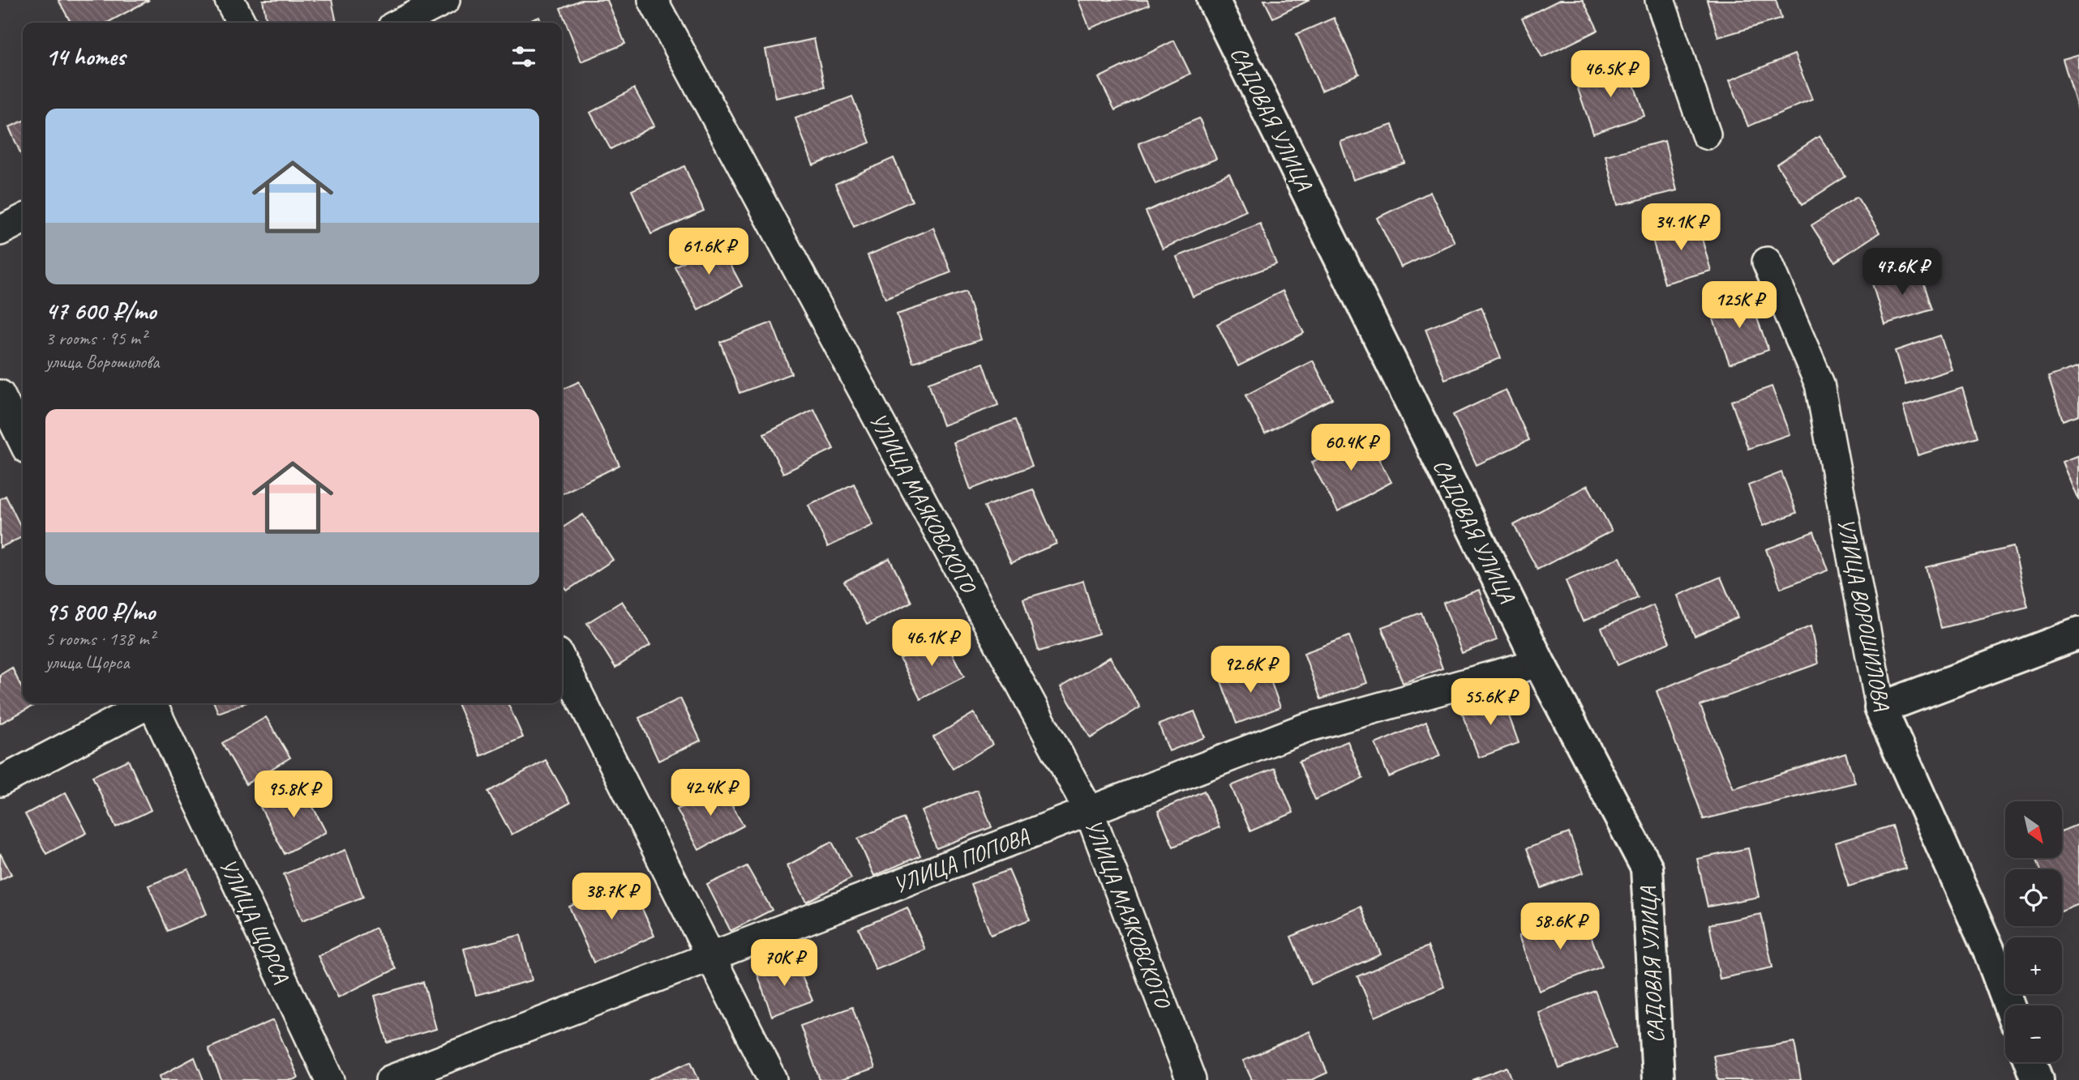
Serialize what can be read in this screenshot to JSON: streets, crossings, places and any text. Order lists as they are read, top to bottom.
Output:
{
  "streets": {
    "street": [
      "САДОВАЯ УЛИЦА",
      "УЛИЦА МАЯКОВСКОГО",
      "УЛИЦА ВОРОШИЛОВА",
      "УЛИЦА ПОПОВА",
      "УЛИЦА ЩОРСА"
    ]
  },
  "crossings": [
    ["САДОВАЯ УЛИЦА", "УЛИЦА ПОПОВА"],
    ["УЛИЦА МАЯКОВСКОГО", "УЛИЦА ПОПОВА"]
  ],
  "north": "bottom right",
  "page": {
    "heading": "14 homes",
    "price": [
      "46.5K ₽",
      "34.1K ₽",
      "61.6K ₽",
      "47.6K ₽",
      "125K ₽",
      "60.4K ₽",
      "46.1K ₽",
      "92.6K ₽",
      "55.6K ₽",
      "42.4K ₽",
      "95.8K ₽",
      "38.7K ₽",
      "58.6K ₽",
      "70K ₽"
    ],
    "list": [
      {
        "name": "47 600 ₽/mo",
        "note": "3 rooms · 95 m² · улица Ворошилова"
      },
      {
        "name": "95 800 ₽/mo",
        "note": "5 rooms · 138 m² · улица Щорса"
      }
    ],
    "map_buttons": ["+", "−"]
  }
}
